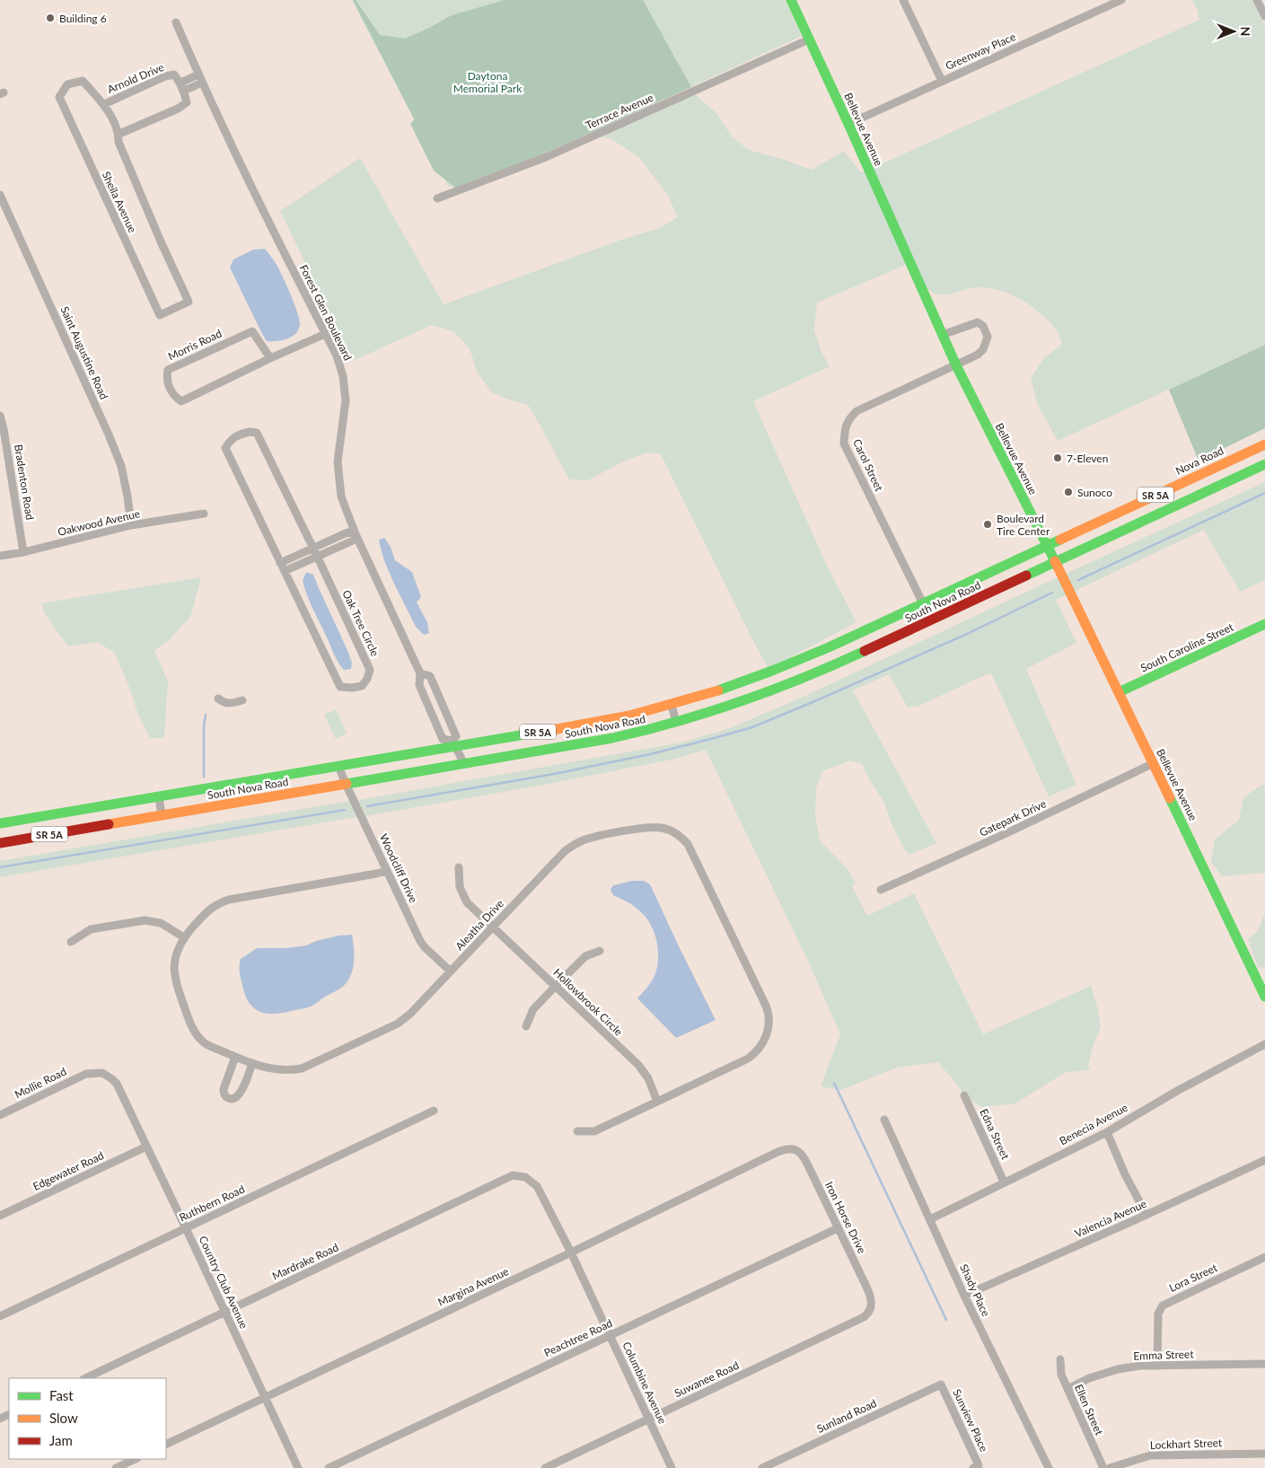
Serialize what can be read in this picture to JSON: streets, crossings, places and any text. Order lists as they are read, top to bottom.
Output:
{
  "streets": {
    "main road": [
      "Bellevue Avenue",
      "Nova Road",
      "SR 5A",
      "South Nova Road",
      "South Caroline Street"
    ],
    "street": [
      "Greenway Place",
      "Arnold Drive",
      "Terrace Avenue",
      "Sheila Avenue",
      "Forest Glen Boulevard",
      "Morris Road",
      "Saint Augustine Road",
      "Carol Street",
      "Bradenton Road",
      "Oakwood Avenue",
      "Oak Tree Circle",
      "Gatepark Drive",
      "Woodcliff Drive",
      "Aleatha Drive",
      "Hollowbrook Circle",
      "Mollie Road",
      "Benecia Avenue",
      "Edna Street",
      "Edgewater Road",
      "Ruthbern Road",
      "Iron Horse Drive",
      "Valencia Avenue",
      "Mardrake Road",
      "Lora Street",
      "Country Club Avenue",
      "Margina Avenue",
      "Shady Place",
      "Peachtree Road",
      "Emma Street",
      "Suwanee Road",
      "Columbine Avenue",
      "Ellen Street",
      "Sunland Road",
      "Sunview Place",
      "Lockhart Street"
    ]
  },
  "crossings": [
    ["Greenway Place", "Bellevue Avenue"],
    ["Arnold Drive", "Sheila Avenue"],
    ["Terrace Avenue", "Bellevue Avenue"],
    ["Bellevue Avenue", "Nova Road"],
    ["Bellevue Avenue", "Carol Street"],
    ["Bellevue Avenue", "SR 5A"],
    ["Bellevue Avenue", "South Nova Road"],
    ["Bellevue Avenue", "South Caroline Street"],
    ["Bellevue Avenue", "Gatepark Drive"],
    ["Forest Glen Boulevard", "Morris Road"],
    ["Forest Glen Boulevard", "South Nova Road"],
    ["Saint Augustine Road", "Oakwood Avenue"],
    ["Nova Road", "South Nova Road"],
    ["Carol Street", "South Nova Road"],
    ["Bradenton Road", "Oakwood Avenue"],
    ["SR 5A", "South Nova Road"],
    ["South Nova Road", "Woodcliff Drive"],
    ["Woodcliff Drive", "Aleatha Drive"],
    ["Aleatha Drive", "Hollowbrook Circle"],
    ["Mollie Road", "Country Club Avenue"],
    ["Benecia Avenue", "Edna Street"],
    ["Benecia Avenue", "Shady Place"],
    ["Edgewater Road", "Country Club Avenue"],
    ["Ruthbern Road", "Country Club Avenue"],
    ["Iron Horse Drive", "Margina Avenue"],
    ["Iron Horse Drive", "Peachtree Road"],
    ["Iron Horse Drive", "Suwanee Road"],
    ["Valencia Avenue", "Shady Place"],
    ["Mardrake Road", "Country Club Avenue"],
    ["Mardrake Road", "Columbine Avenue"],
    ["Lora Street", "Emma Street"],
    ["Country Club Avenue", "Margina Avenue"],
    ["Margina Avenue", "Columbine Avenue"],
    ["Peachtree Road", "Columbine Avenue"],
    ["Emma Street", "Ellen Street"],
    ["Suwanee Road", "Columbine Avenue"],
    ["Sunland Road", "Sunview Place"]
  ],
  "parks": ["Daytona Memorial Park"],
  "places": [
    "Building 6",
    "7-Eleven",
    "Sunoco",
    "Boulevard Tire Center"
  ],
  "legend": ["Fast", "Slow", "Jam"],
  "north": "right"
}
